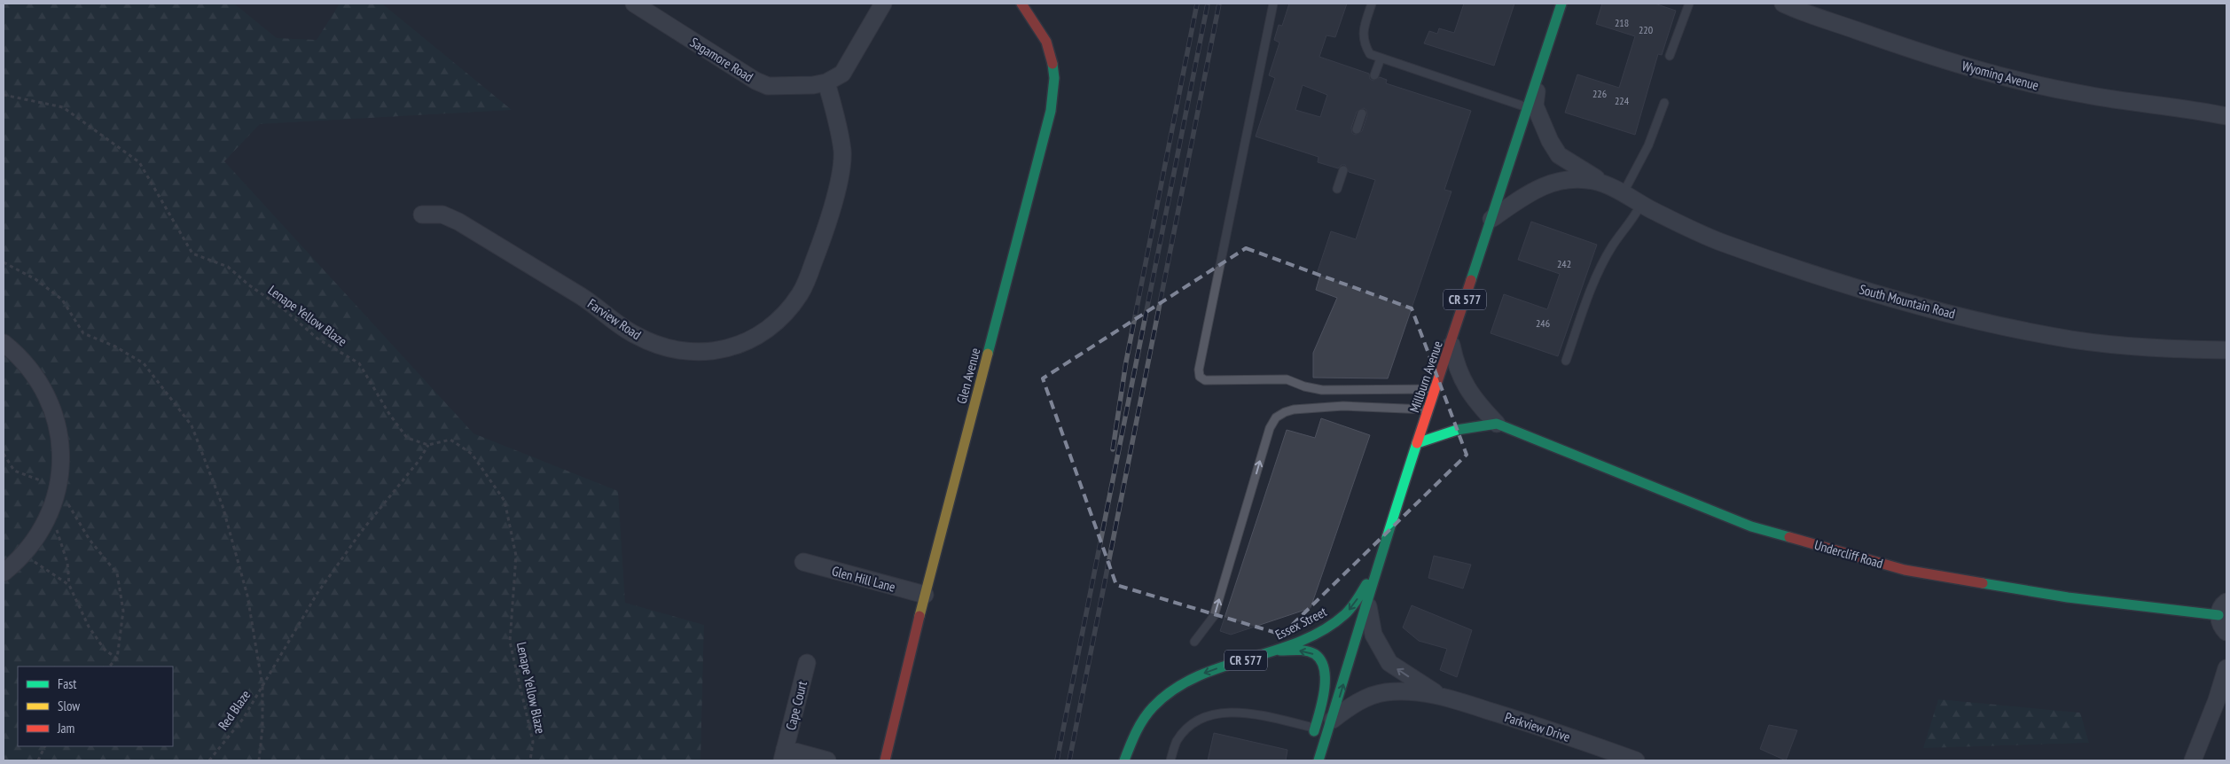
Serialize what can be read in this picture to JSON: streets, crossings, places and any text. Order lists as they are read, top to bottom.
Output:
{
  "streets": {
    "street": [
      "Sagamore Road",
      "Wyoming Avenue",
      "CR 577",
      "South Mountain Road",
      "Farview Road",
      "Glen Avenue",
      "Millburn Avenue",
      "Undercliff Road",
      "Glen Hill Lane",
      "Essex Street",
      "Cape Court",
      "Parkview Drive"
    ],
    "path": ["Lenape Yellow Blaze", "Red Blaze"]
  },
  "crossings": [
    ["Sagamore Road", "Farview Road"],
    ["South Mountain Road", "Millburn Avenue"],
    ["Glen Avenue", "Glen Hill Lane"],
    ["Millburn Avenue", "Undercliff Road"],
    ["Millburn Avenue", "Essex Street"],
    ["Millburn Avenue", "Parkview Drive"]
  ],
  "one_way": ["Essex Street"],
  "house_numbers": [
    "218",
    "220",
    "226",
    "224",
    "242",
    "246"
  ],
  "legend": ["Fast", "Slow", "Jam"]
}
